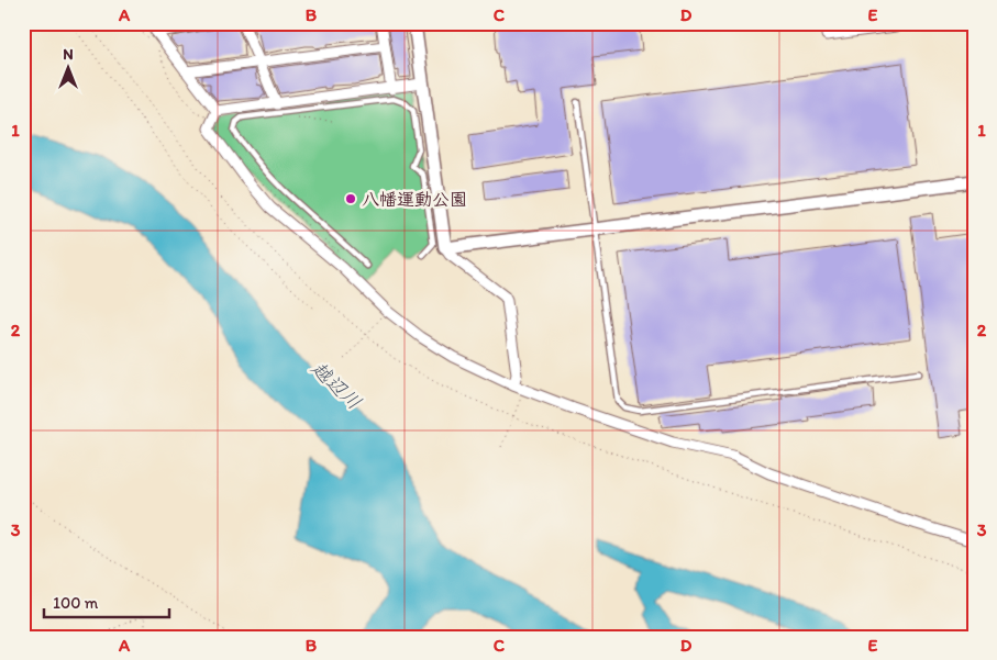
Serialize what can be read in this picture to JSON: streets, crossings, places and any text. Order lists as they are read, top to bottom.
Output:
{
  "water": ["越辺川"],
  "places": ["八幡運動公園"],
  "scale_bar": "100 m",
  "north": "top",
  "grid": {
    "columns": [
      "A",
      "B",
      "C",
      "D",
      "E"
    ],
    "rows": ["1", "2", "3"]
  }
}
